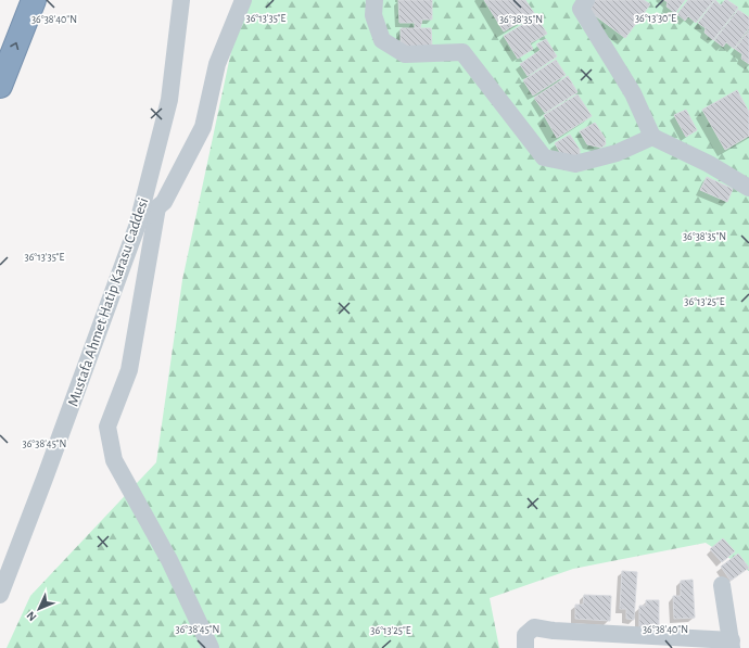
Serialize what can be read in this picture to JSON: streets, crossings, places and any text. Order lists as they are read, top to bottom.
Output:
{
  "streets": {
    "street": ["Mustafa Ahmet Hatip Karasu Caddesi"]
  },
  "north": "bottom left",
  "coordinates": [
    "36°13'35\"E",
    "36°13'30\"E",
    "36°38'40\"N",
    "36°38'35\"N",
    "36°13'25\"E",
    "36°38'45\"N"
  ]
}
